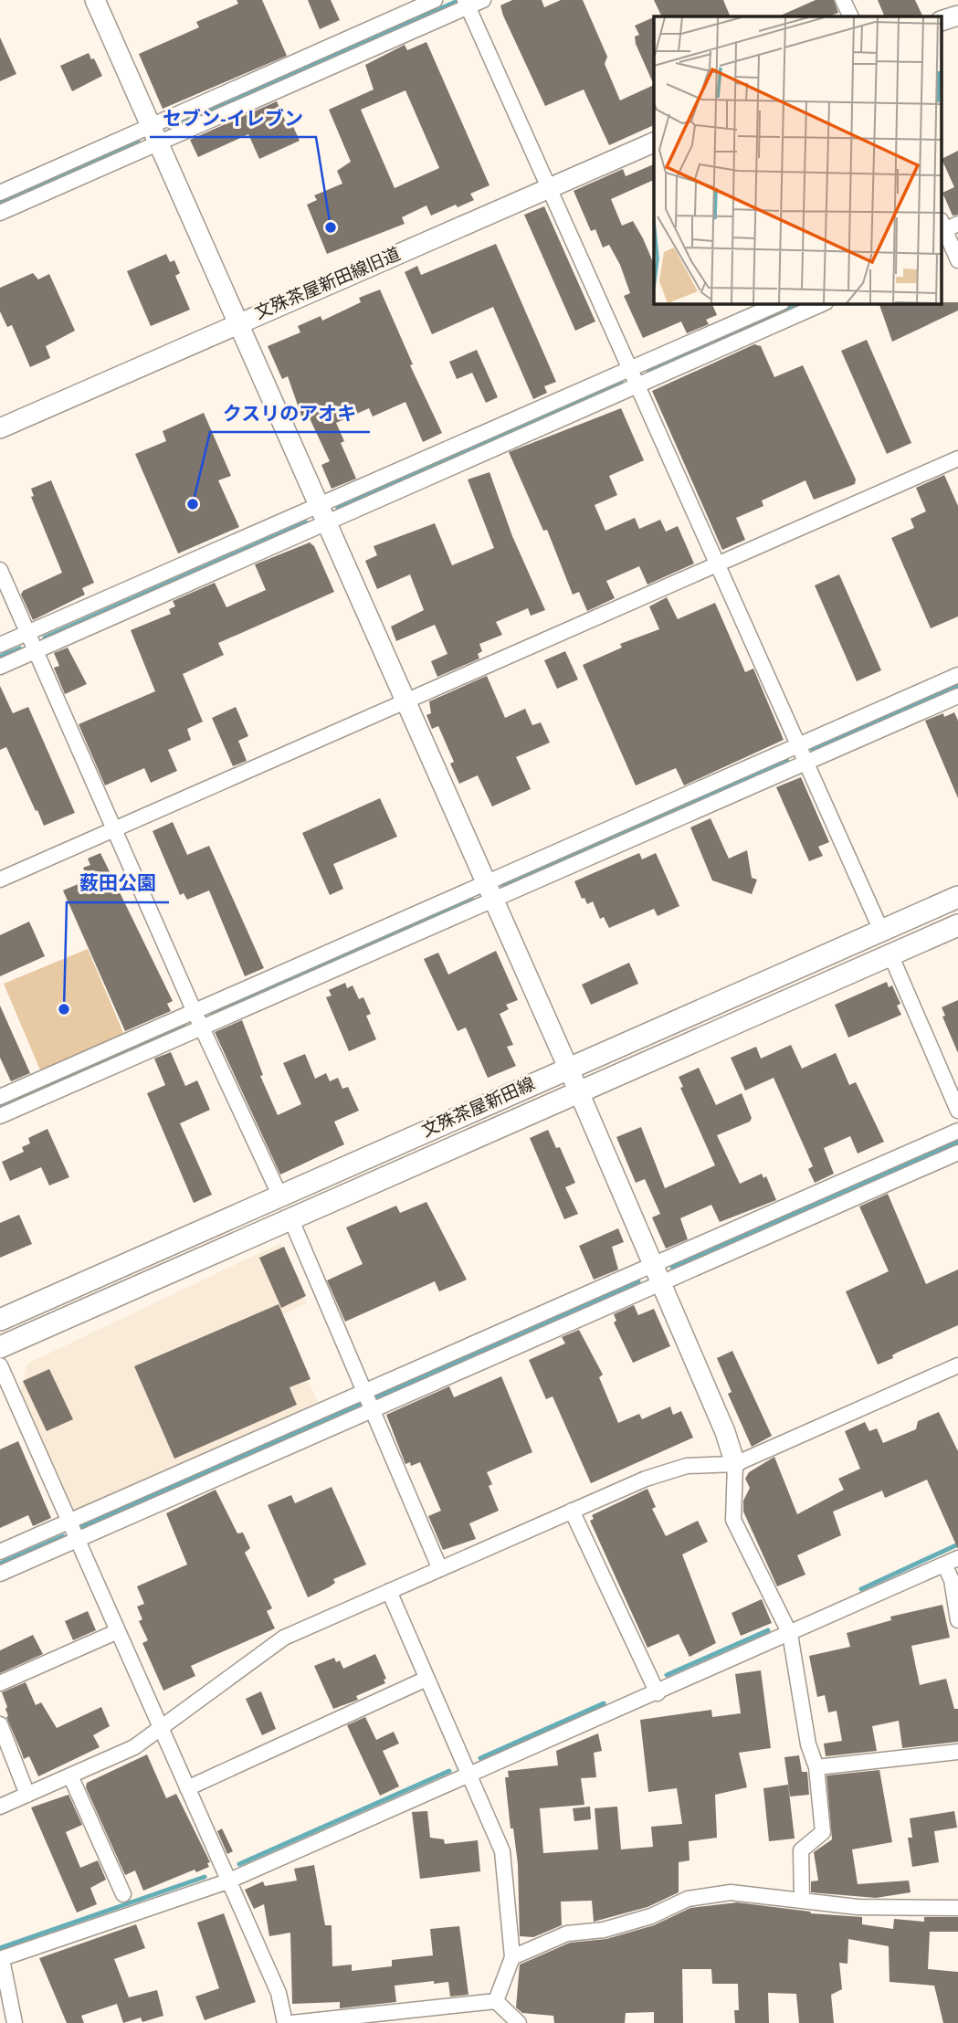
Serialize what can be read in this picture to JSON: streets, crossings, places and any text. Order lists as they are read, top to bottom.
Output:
{
  "streets": {
    "main road": ["文殊茶屋新田線"],
    "street": ["文殊茶屋新田線旧道"]
  },
  "places": ["セブン-イレブン", "クスリのアオキ", "薮田公園"]
}
